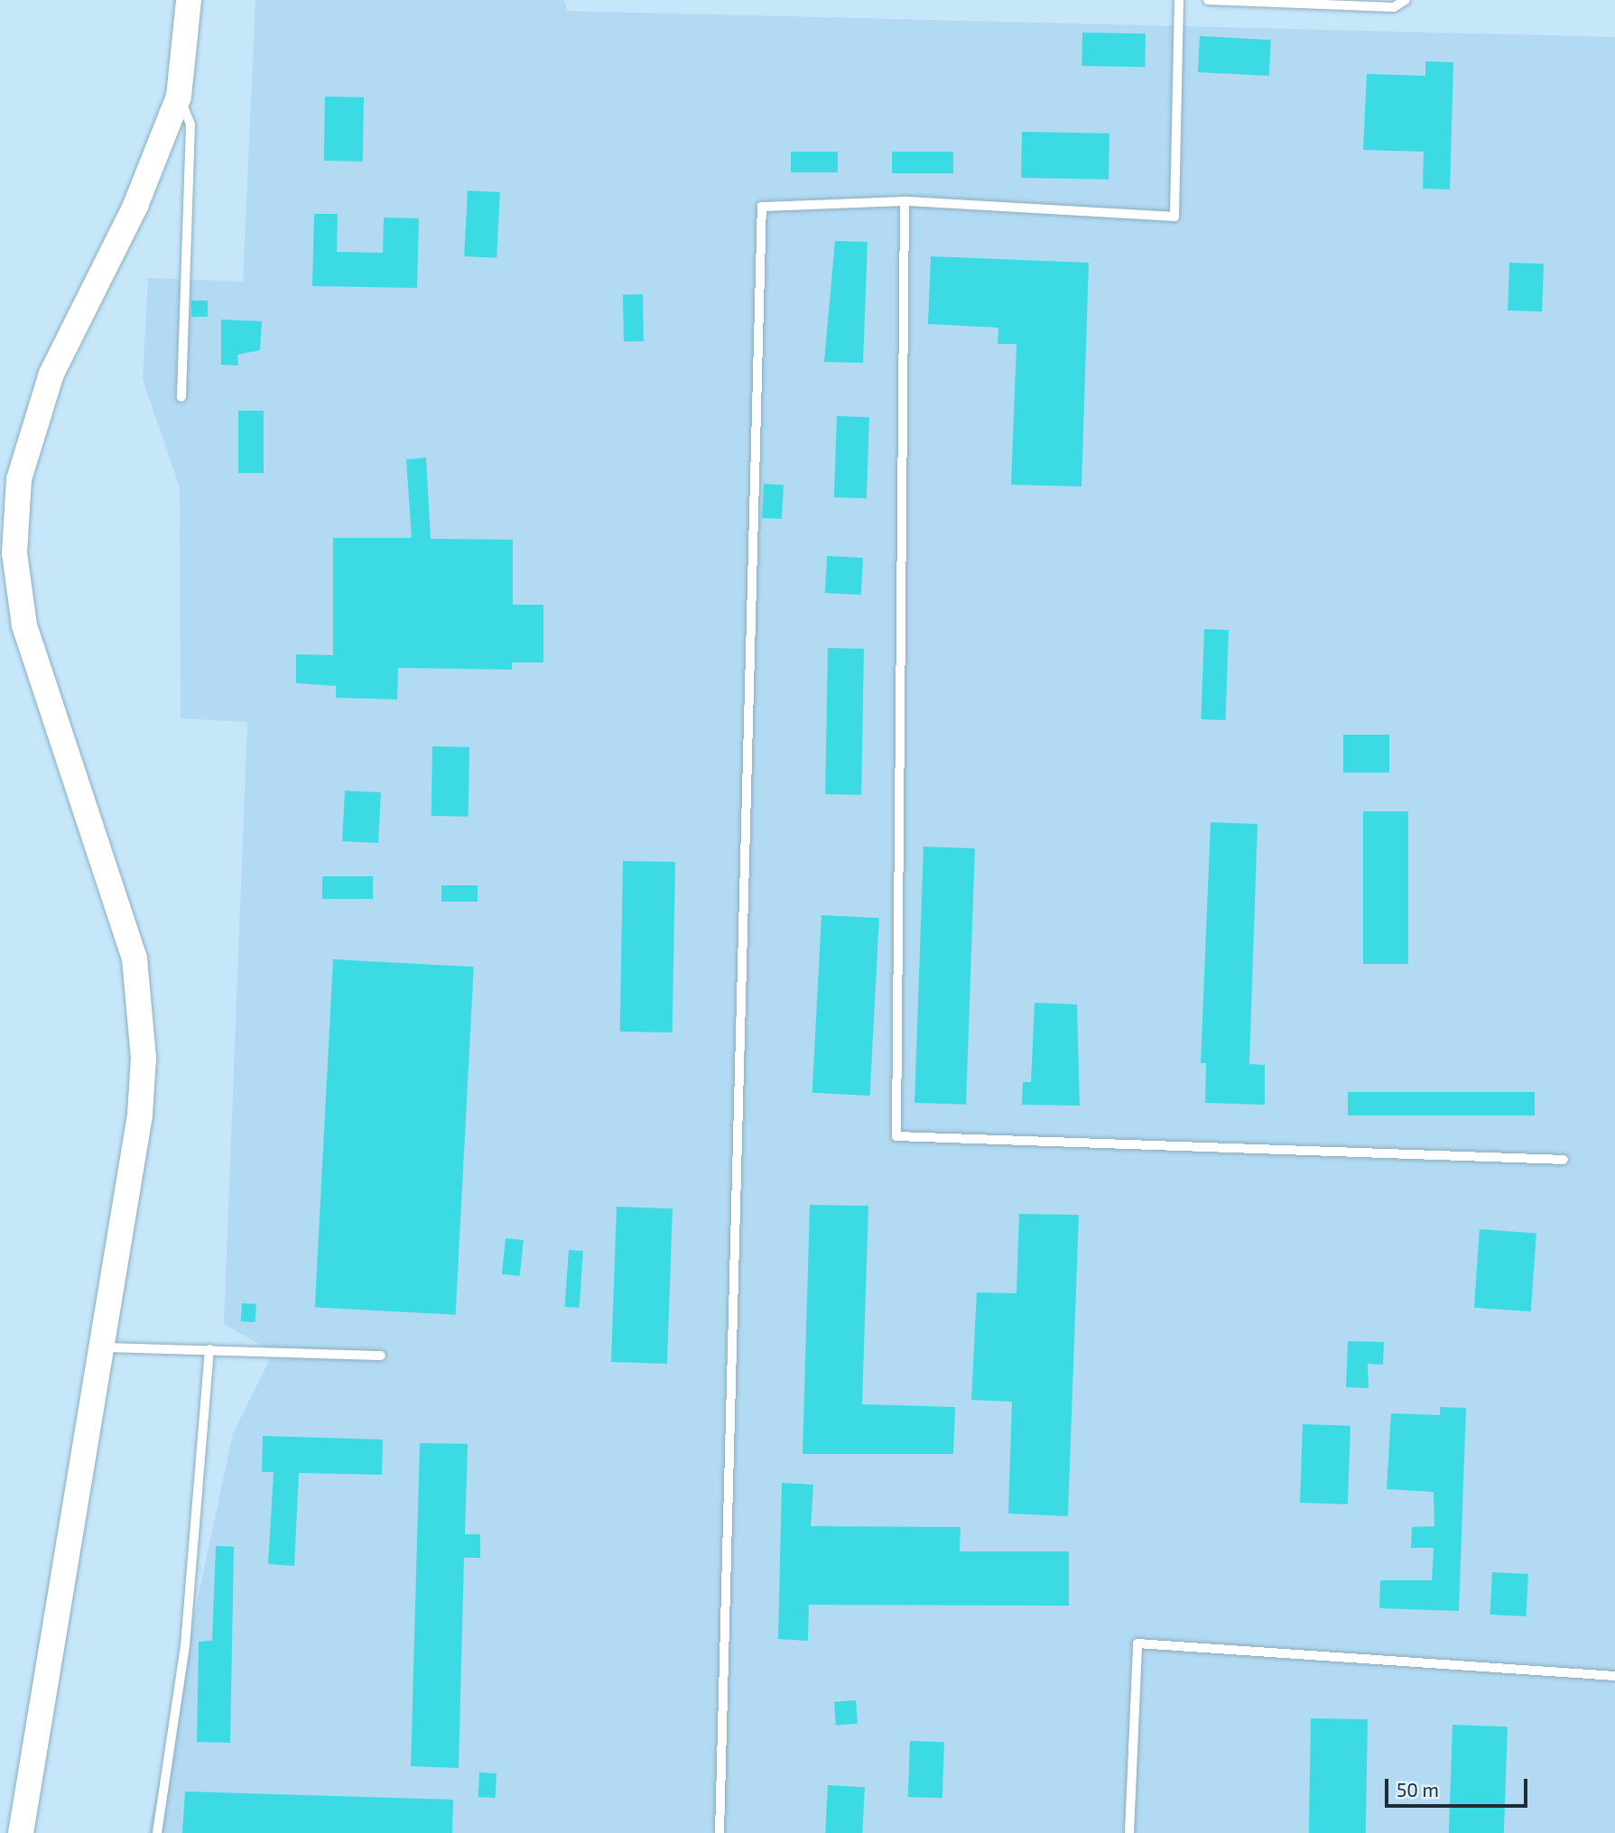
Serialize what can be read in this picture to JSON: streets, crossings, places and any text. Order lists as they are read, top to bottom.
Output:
{
  "scale_bar": "50 m"
}
